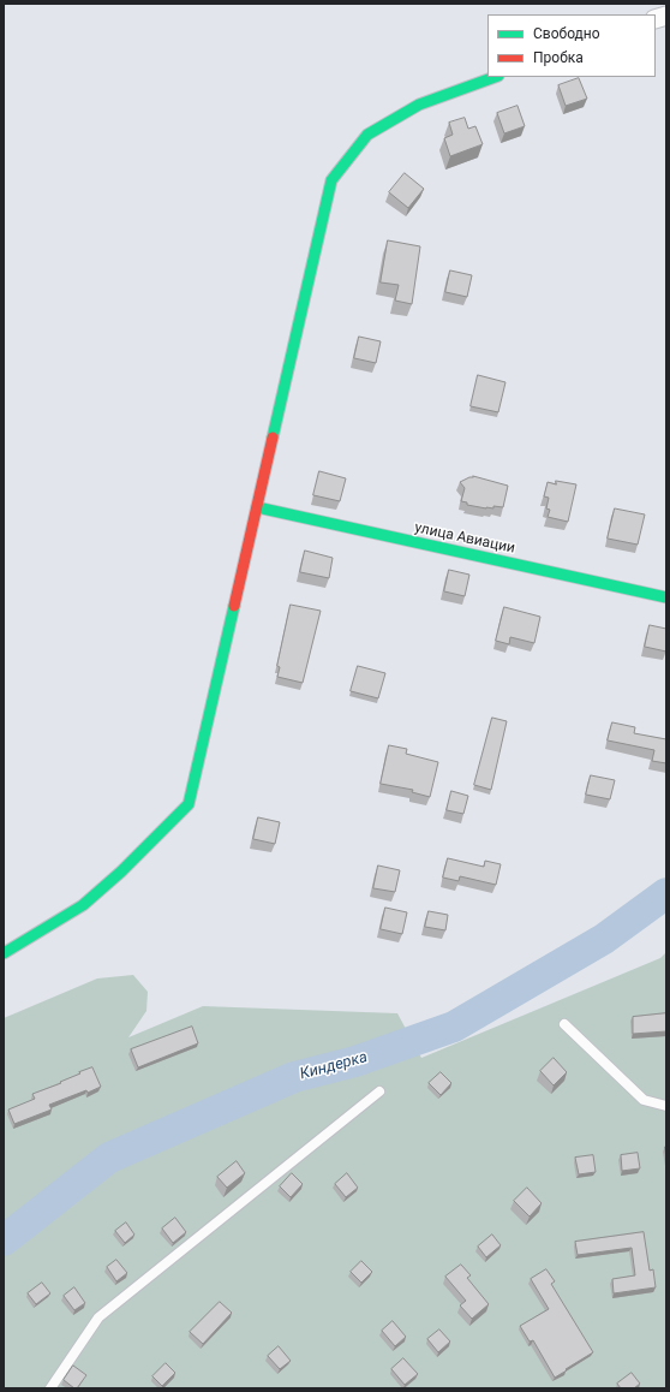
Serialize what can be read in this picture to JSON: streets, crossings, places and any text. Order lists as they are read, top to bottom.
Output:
{
  "streets": {
    "street": ["улица Авиации"]
  },
  "water": ["Киндерка"],
  "legend": ["Свободно", "Пробка"]
}
